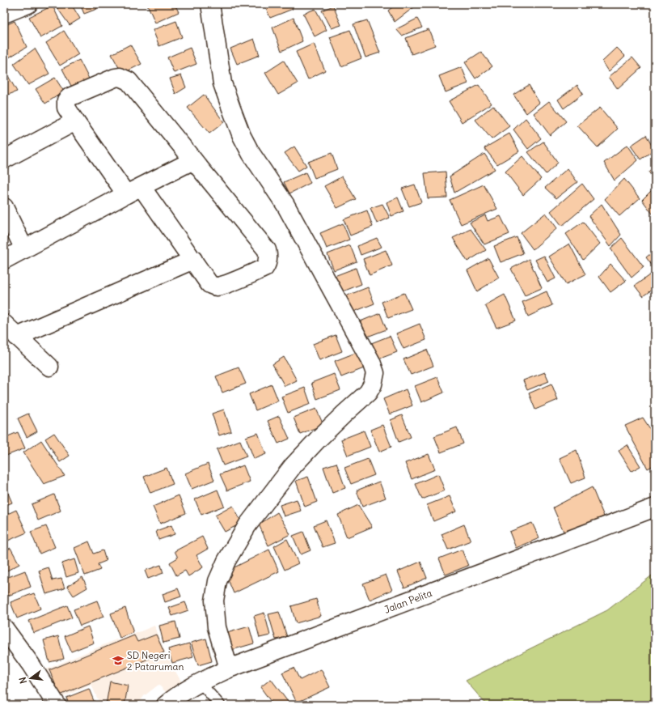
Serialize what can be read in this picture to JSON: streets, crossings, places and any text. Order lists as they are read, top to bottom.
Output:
{
  "streets": {
    "street": ["Jalan Pelita"]
  },
  "places": {
    "school or university": ["SD Negeri 2 Pataruman"]
  },
  "north": "left"
}
